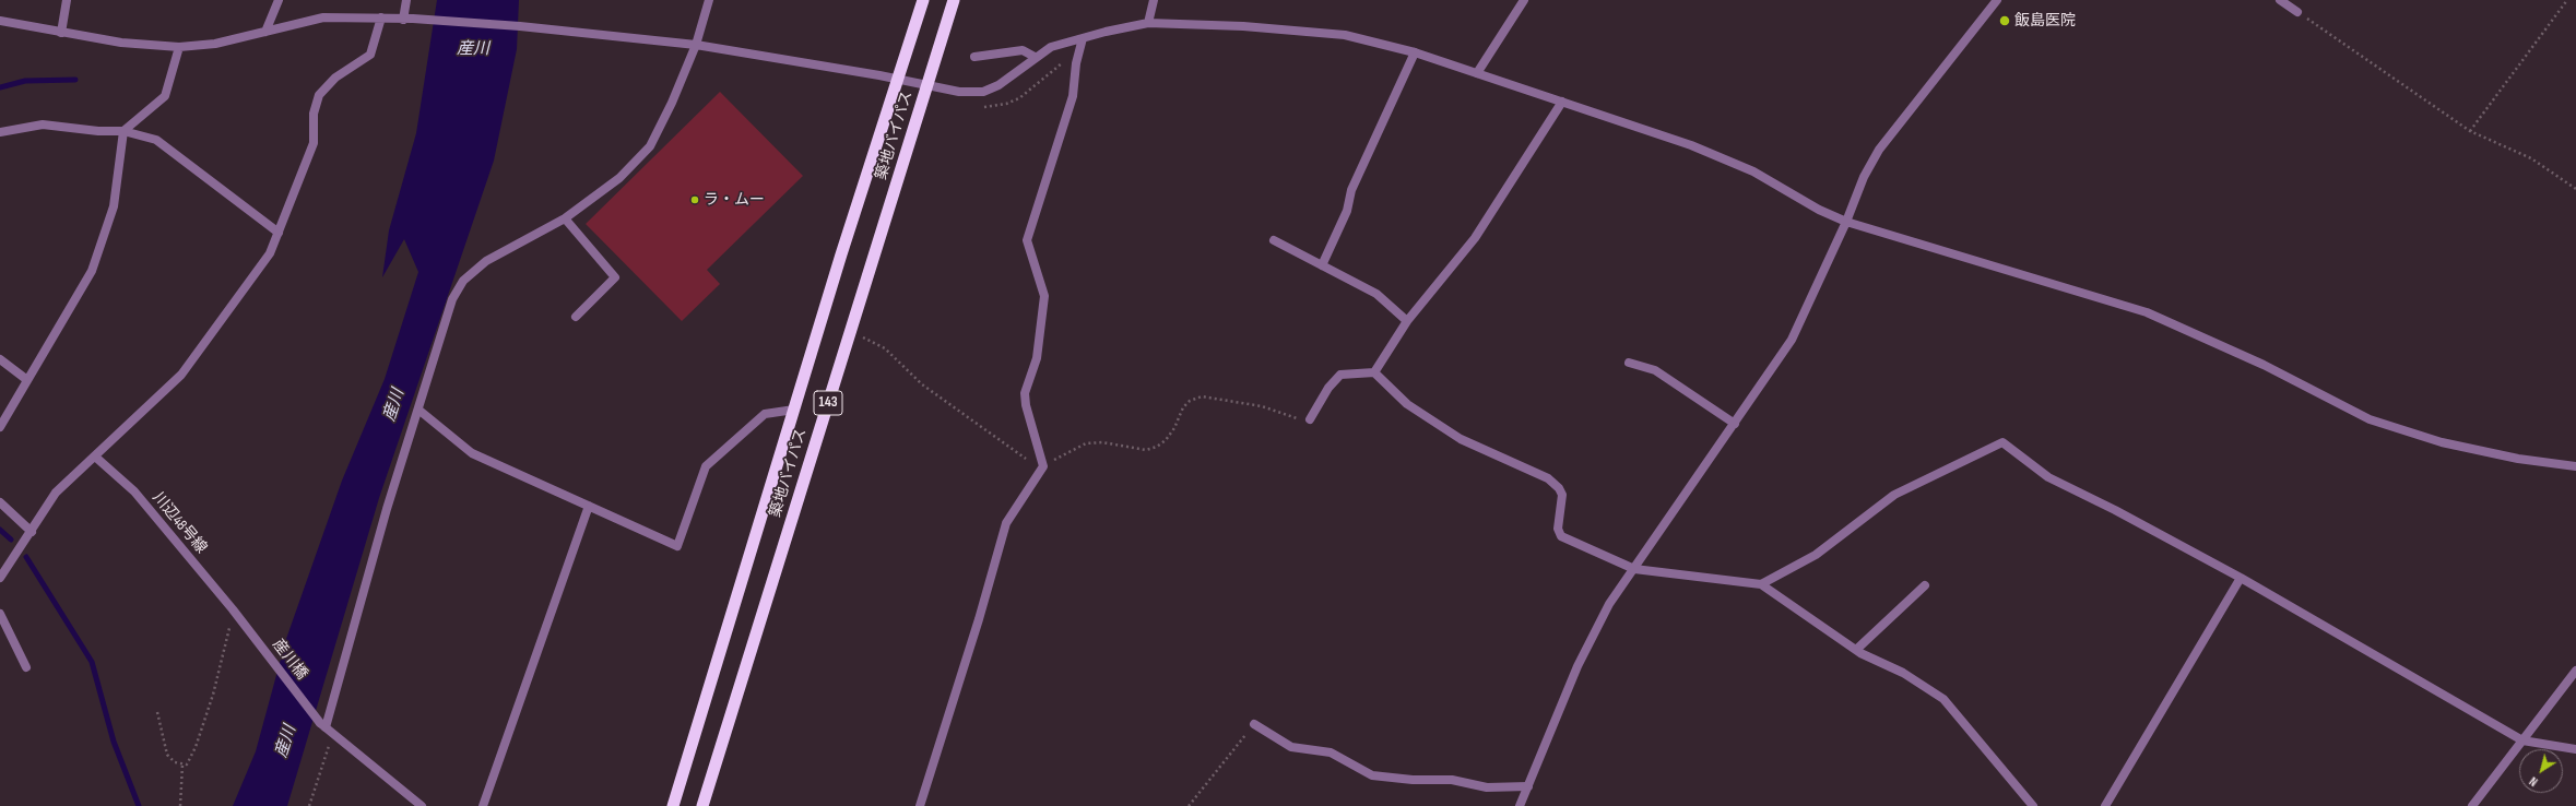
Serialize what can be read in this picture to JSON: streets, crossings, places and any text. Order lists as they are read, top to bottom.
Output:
{
  "streets": {
    "highway": ["築地バイパス", "143"],
    "street": ["川辺48号線", "産川橋"]
  },
  "crossings": [
    ["川辺48号線", "産川橋"]
  ],
  "water": ["産川"],
  "places": ["飯島医院", "ラ・ムー"],
  "north": "bottom left"
}
